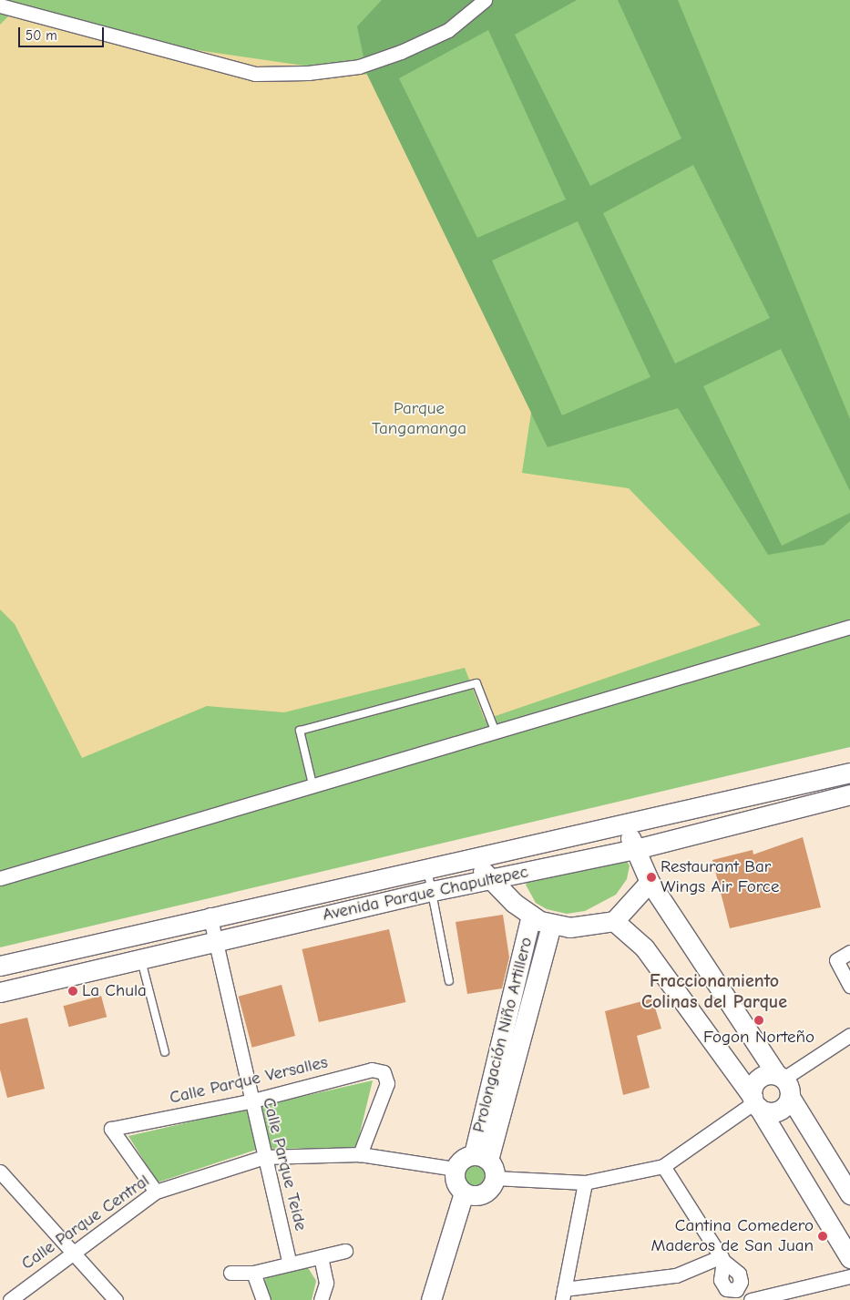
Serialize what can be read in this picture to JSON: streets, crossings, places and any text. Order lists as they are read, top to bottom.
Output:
{
  "streets": {
    "main road": ["Avenida Parque Chapultepec", "Prolongación Niño Artillero"],
    "street": ["Calle Parque Versalles", "Calle Parque Teide", "Calle Parque Central"]
  },
  "crossings": [
    ["Avenida Parque Chapultepec", "Calle Parque Teide"],
    ["Prolongación Niño Artillero", "Calle Parque Central"],
    ["Calle Parque Versalles", "Calle Parque Teide"],
    ["Calle Parque Versalles", "Calle Parque Central"],
    ["Calle Parque Teide", "Calle Parque Central"]
  ],
  "districts": ["Fraccionamiento Colinas del Parque"],
  "parks": ["Parque Tangamanga"],
  "places": [
    "Restaurant Bar Wings Air Force",
    "La Chula",
    "Fogon Norteño",
    "Cantina Comedero Maderos de San Juan"
  ],
  "scale_bar": "50 m"
}
